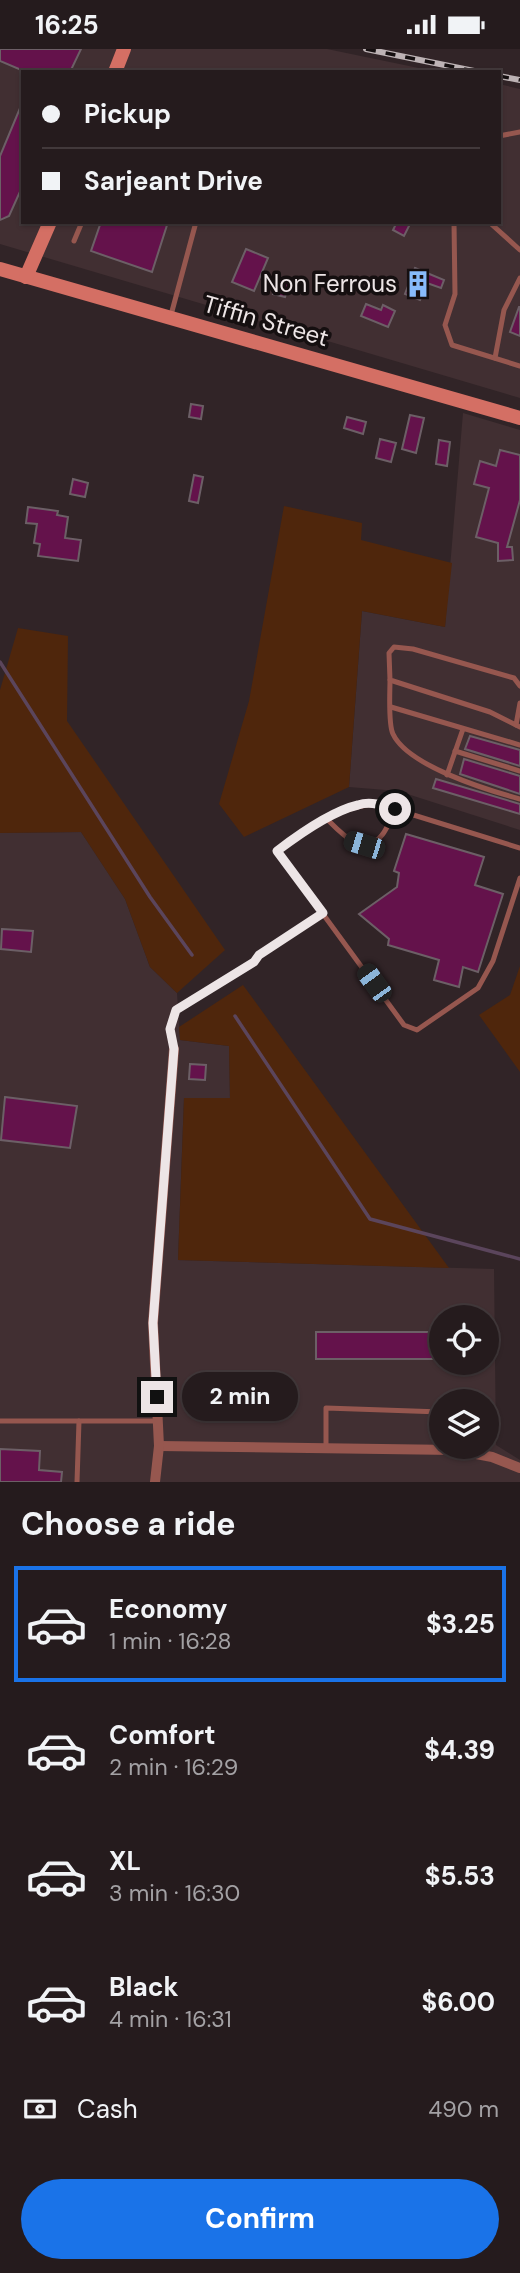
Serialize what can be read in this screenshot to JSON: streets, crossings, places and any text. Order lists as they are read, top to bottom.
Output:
{
  "streets": {
    "street": ["Tiffin Street"]
  },
  "places": {
    "building": ["Non Ferrous"]
  },
  "page": {
    "status": "16:25",
    "banner": ["Pickup", "Sarjeant Drive"],
    "bubble": "2 min",
    "heading": "Choose a ride",
    "list": [
      {
        "name": "Economy",
        "note": "1 min · 16:28",
        "value": "$3.25"
      },
      {
        "name": "Comfort",
        "note": "2 min · 16:29",
        "value": "$4.39"
      },
      {
        "name": "XL",
        "note": "3 min · 16:30",
        "value": "$5.53"
      },
      {
        "name": "Black",
        "note": "4 min · 16:31",
        "value": "$6.00"
      }
    ],
    "pay": ["Cash", "490 m"],
    "buttons": "Confirm"
  }
}
